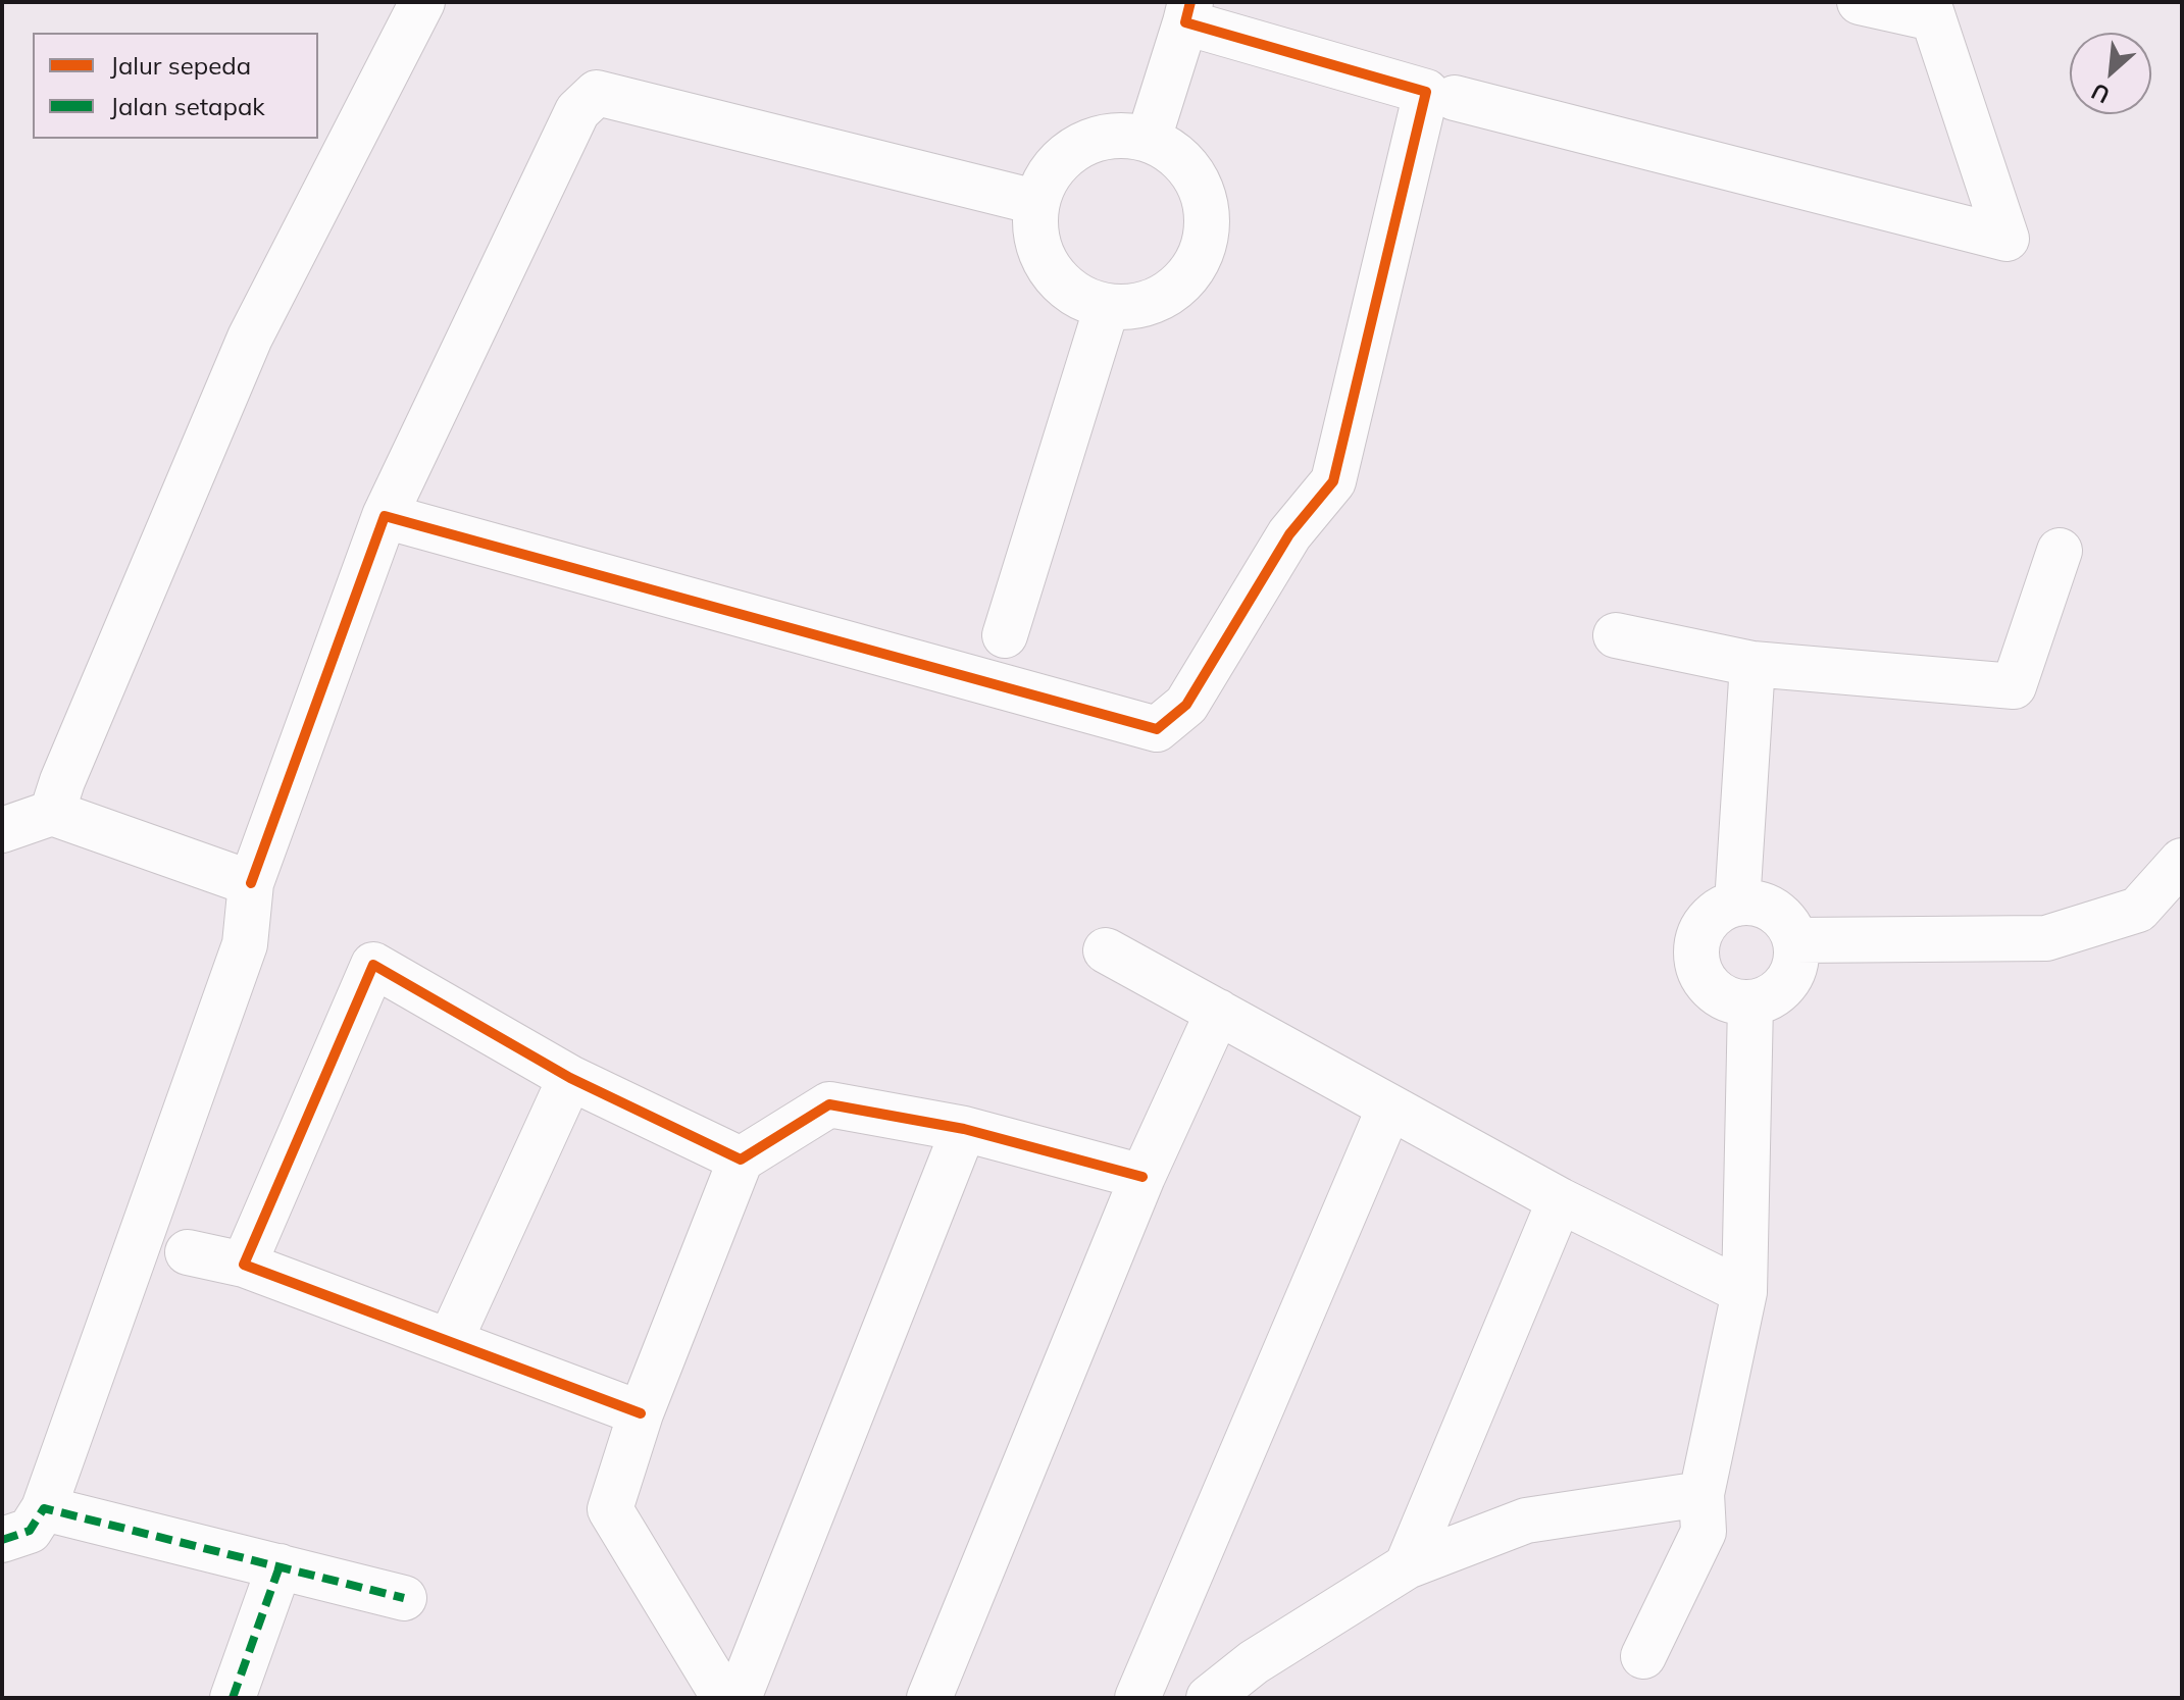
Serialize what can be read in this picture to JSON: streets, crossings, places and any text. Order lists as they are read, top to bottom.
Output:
{
  "legend": ["Jalur sepeda", "Jalan setapak"],
  "north": "bottom left"
}
